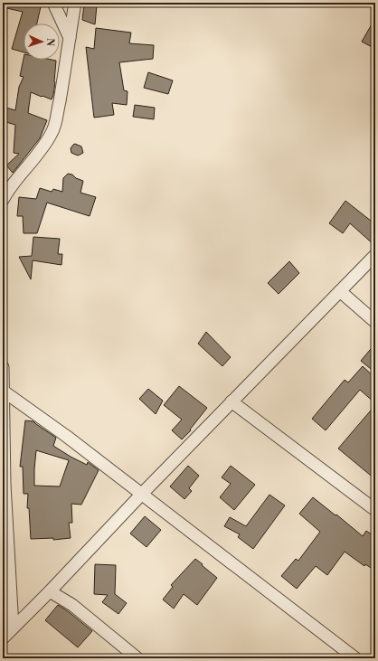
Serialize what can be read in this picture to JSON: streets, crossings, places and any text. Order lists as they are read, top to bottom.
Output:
{
  "north": "right"
}
